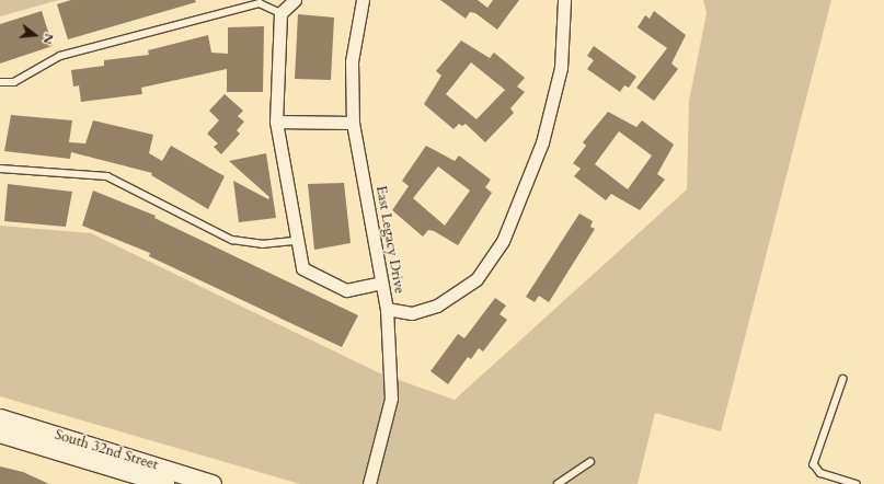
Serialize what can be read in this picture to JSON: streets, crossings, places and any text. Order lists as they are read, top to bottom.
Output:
{
  "streets": {
    "main road": ["South 32nd Street"],
    "street": ["East Legacy Drive"]
  },
  "north": "right"
}
